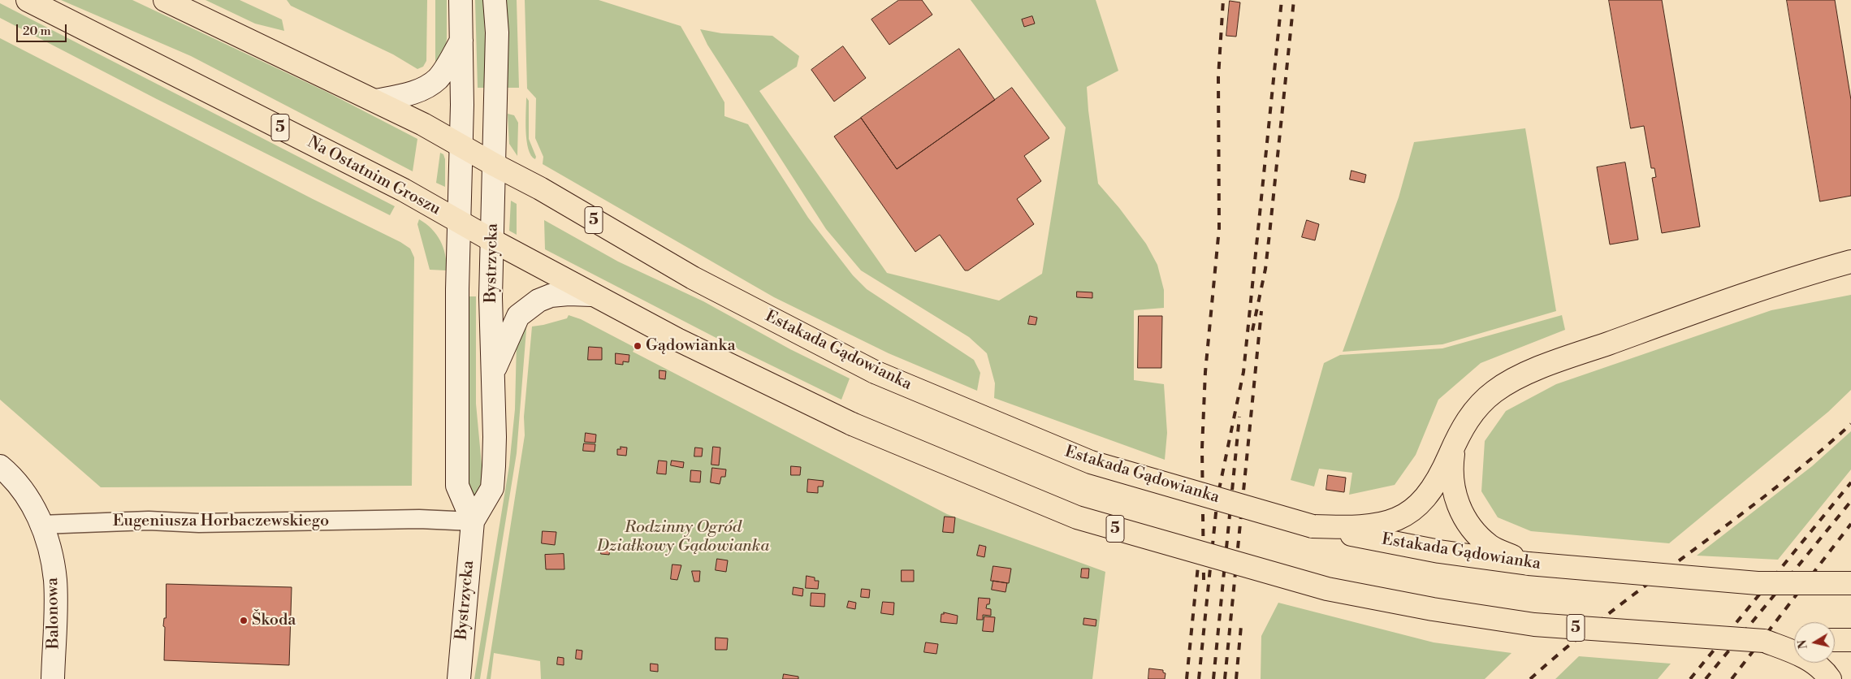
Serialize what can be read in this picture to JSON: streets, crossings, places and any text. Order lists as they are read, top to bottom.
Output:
{
  "streets": {
    "main road": ["5", "Na Ostatnim Groszu", "Estakada Gądowianka"],
    "street": ["Bystrzycka", "Eugeniusza Horbaczewskiego", "Balonowa"]
  },
  "crossings": [
    ["5", "Na Ostatnim Groszu"],
    ["5", "Bystrzycka"],
    ["5", "Estakada Gądowianka"],
    ["Na Ostatnim Groszu", "Bystrzycka"],
    ["Bystrzycka", "Estakada Gądowianka"],
    ["Bystrzycka", "Eugeniusza Horbaczewskiego"],
    ["Eugeniusza Horbaczewskiego", "Balonowa"]
  ],
  "parks": ["Rodzinny Ogród Działkowy Gądowianka"],
  "places": ["Gądowianka", "Škoda"],
  "scale_bar": "20 m",
  "north": "left"
}
